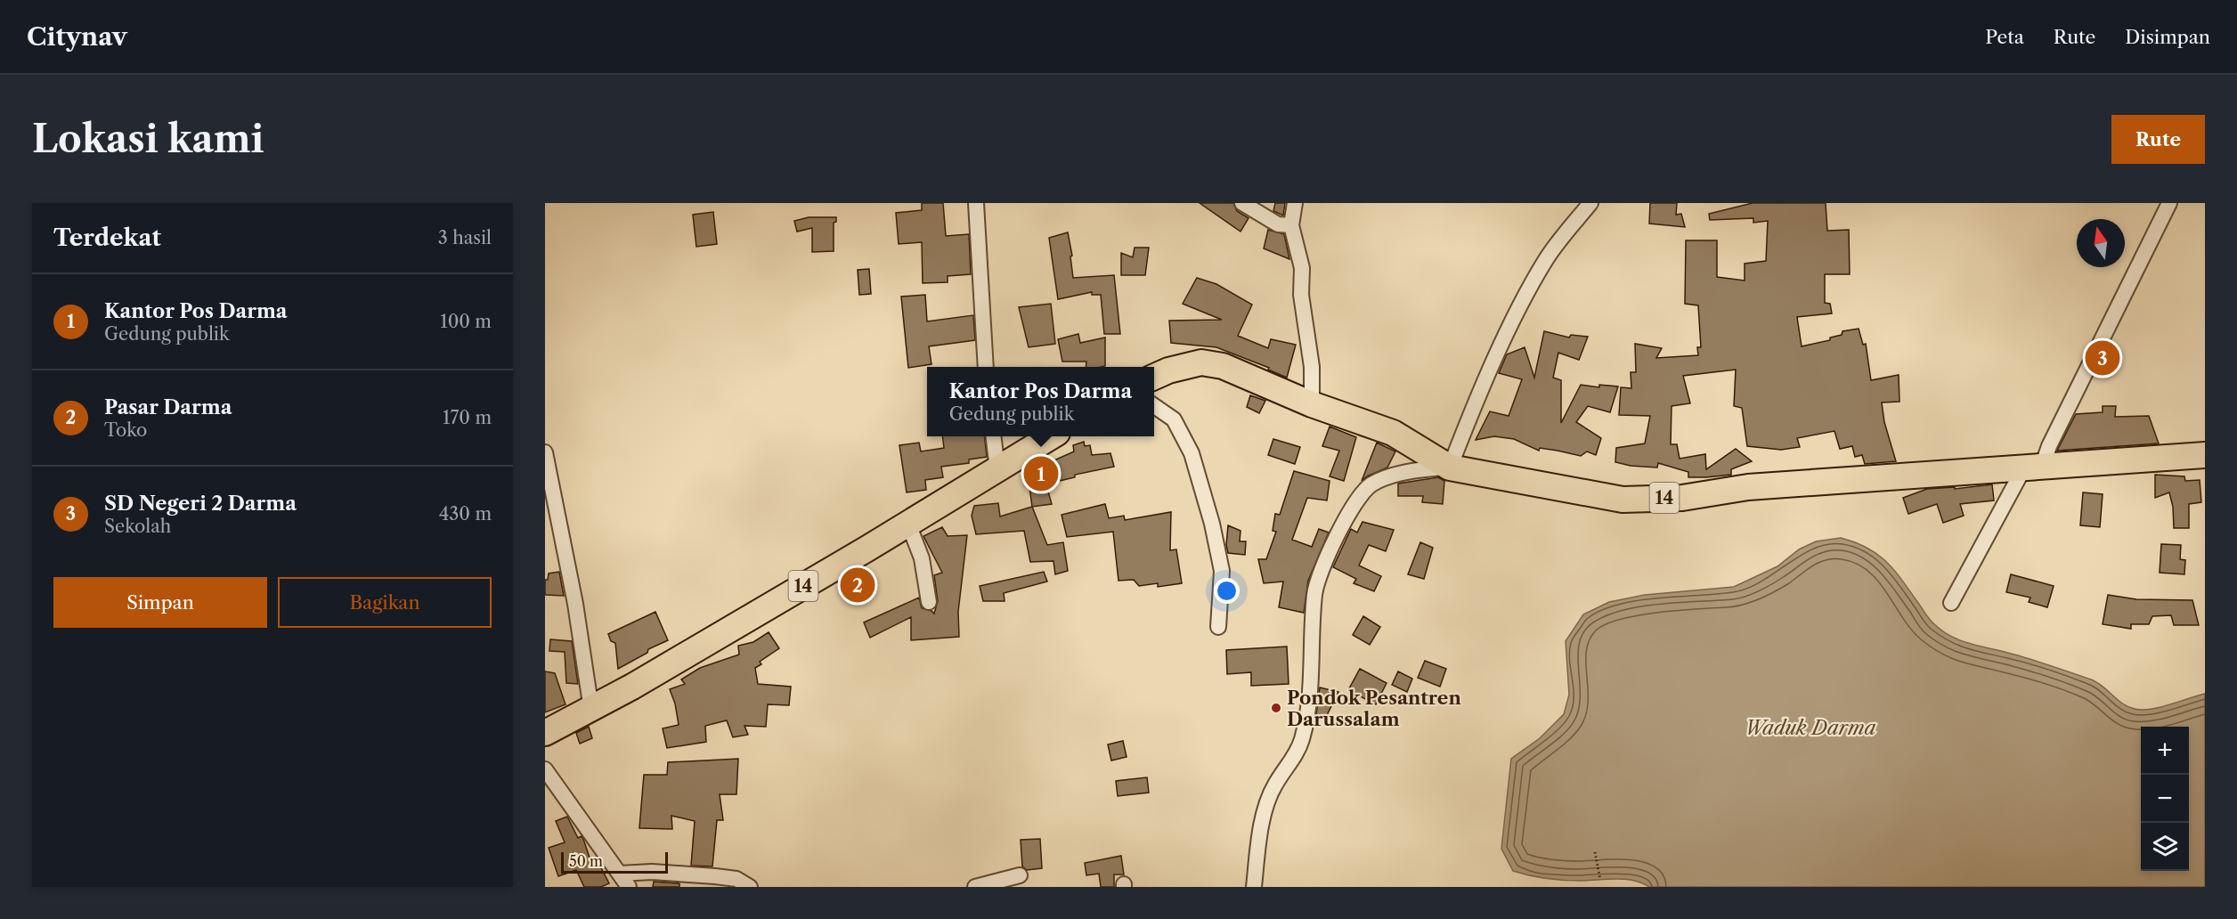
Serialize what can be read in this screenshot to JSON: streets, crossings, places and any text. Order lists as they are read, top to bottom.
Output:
{
  "streets": {
    "highway": ["14"]
  },
  "water": ["Waduk Darma"],
  "places": ["Pondok Pesantren Darussalam"],
  "scale_bar": "50 m",
  "north": "top",
  "page": {
    "header": "Citynav",
    "nav": ["Peta", "Rute", "Disimpan"],
    "buttons": [
      "Rute",
      ["Simpan", "Bagikan"]
    ],
    "title": "Lokasi kami",
    "heading": ["Terdekat", "3 hasil"],
    "list": [
      {
        "mark": "1",
        "name": "Kantor Pos Darma",
        "note": "Gedung publik",
        "value": "100 m"
      },
      {
        "mark": "2",
        "name": "Pasar Darma",
        "note": "Toko",
        "value": "170 m"
      },
      {
        "mark": "3",
        "name": "SD Negeri 2 Darma",
        "note": "Sekolah",
        "value": "430 m"
      }
    ],
    "pins": ["3", "1", "2"],
    "popup": ["Kantor Pos Darma", "Gedung publik"],
    "map_buttons": ["+", "−"],
    "scale": "50 m"
  }
}
